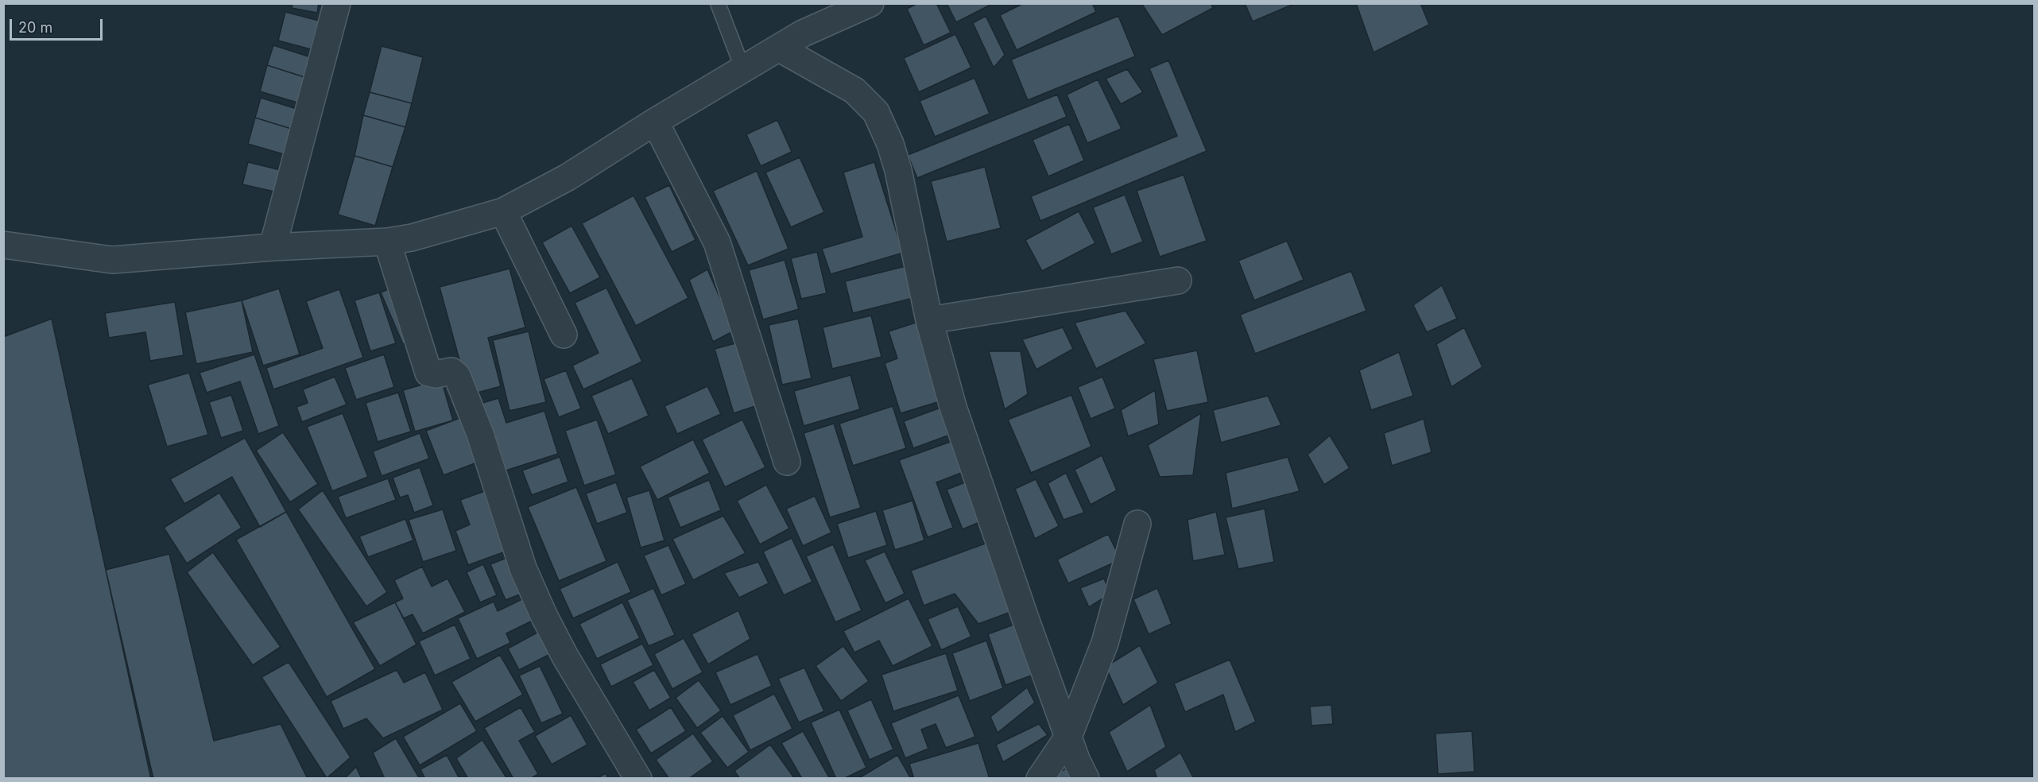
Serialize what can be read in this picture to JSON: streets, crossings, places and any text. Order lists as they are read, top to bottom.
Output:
{
  "scale_bar": "20 m"
}
